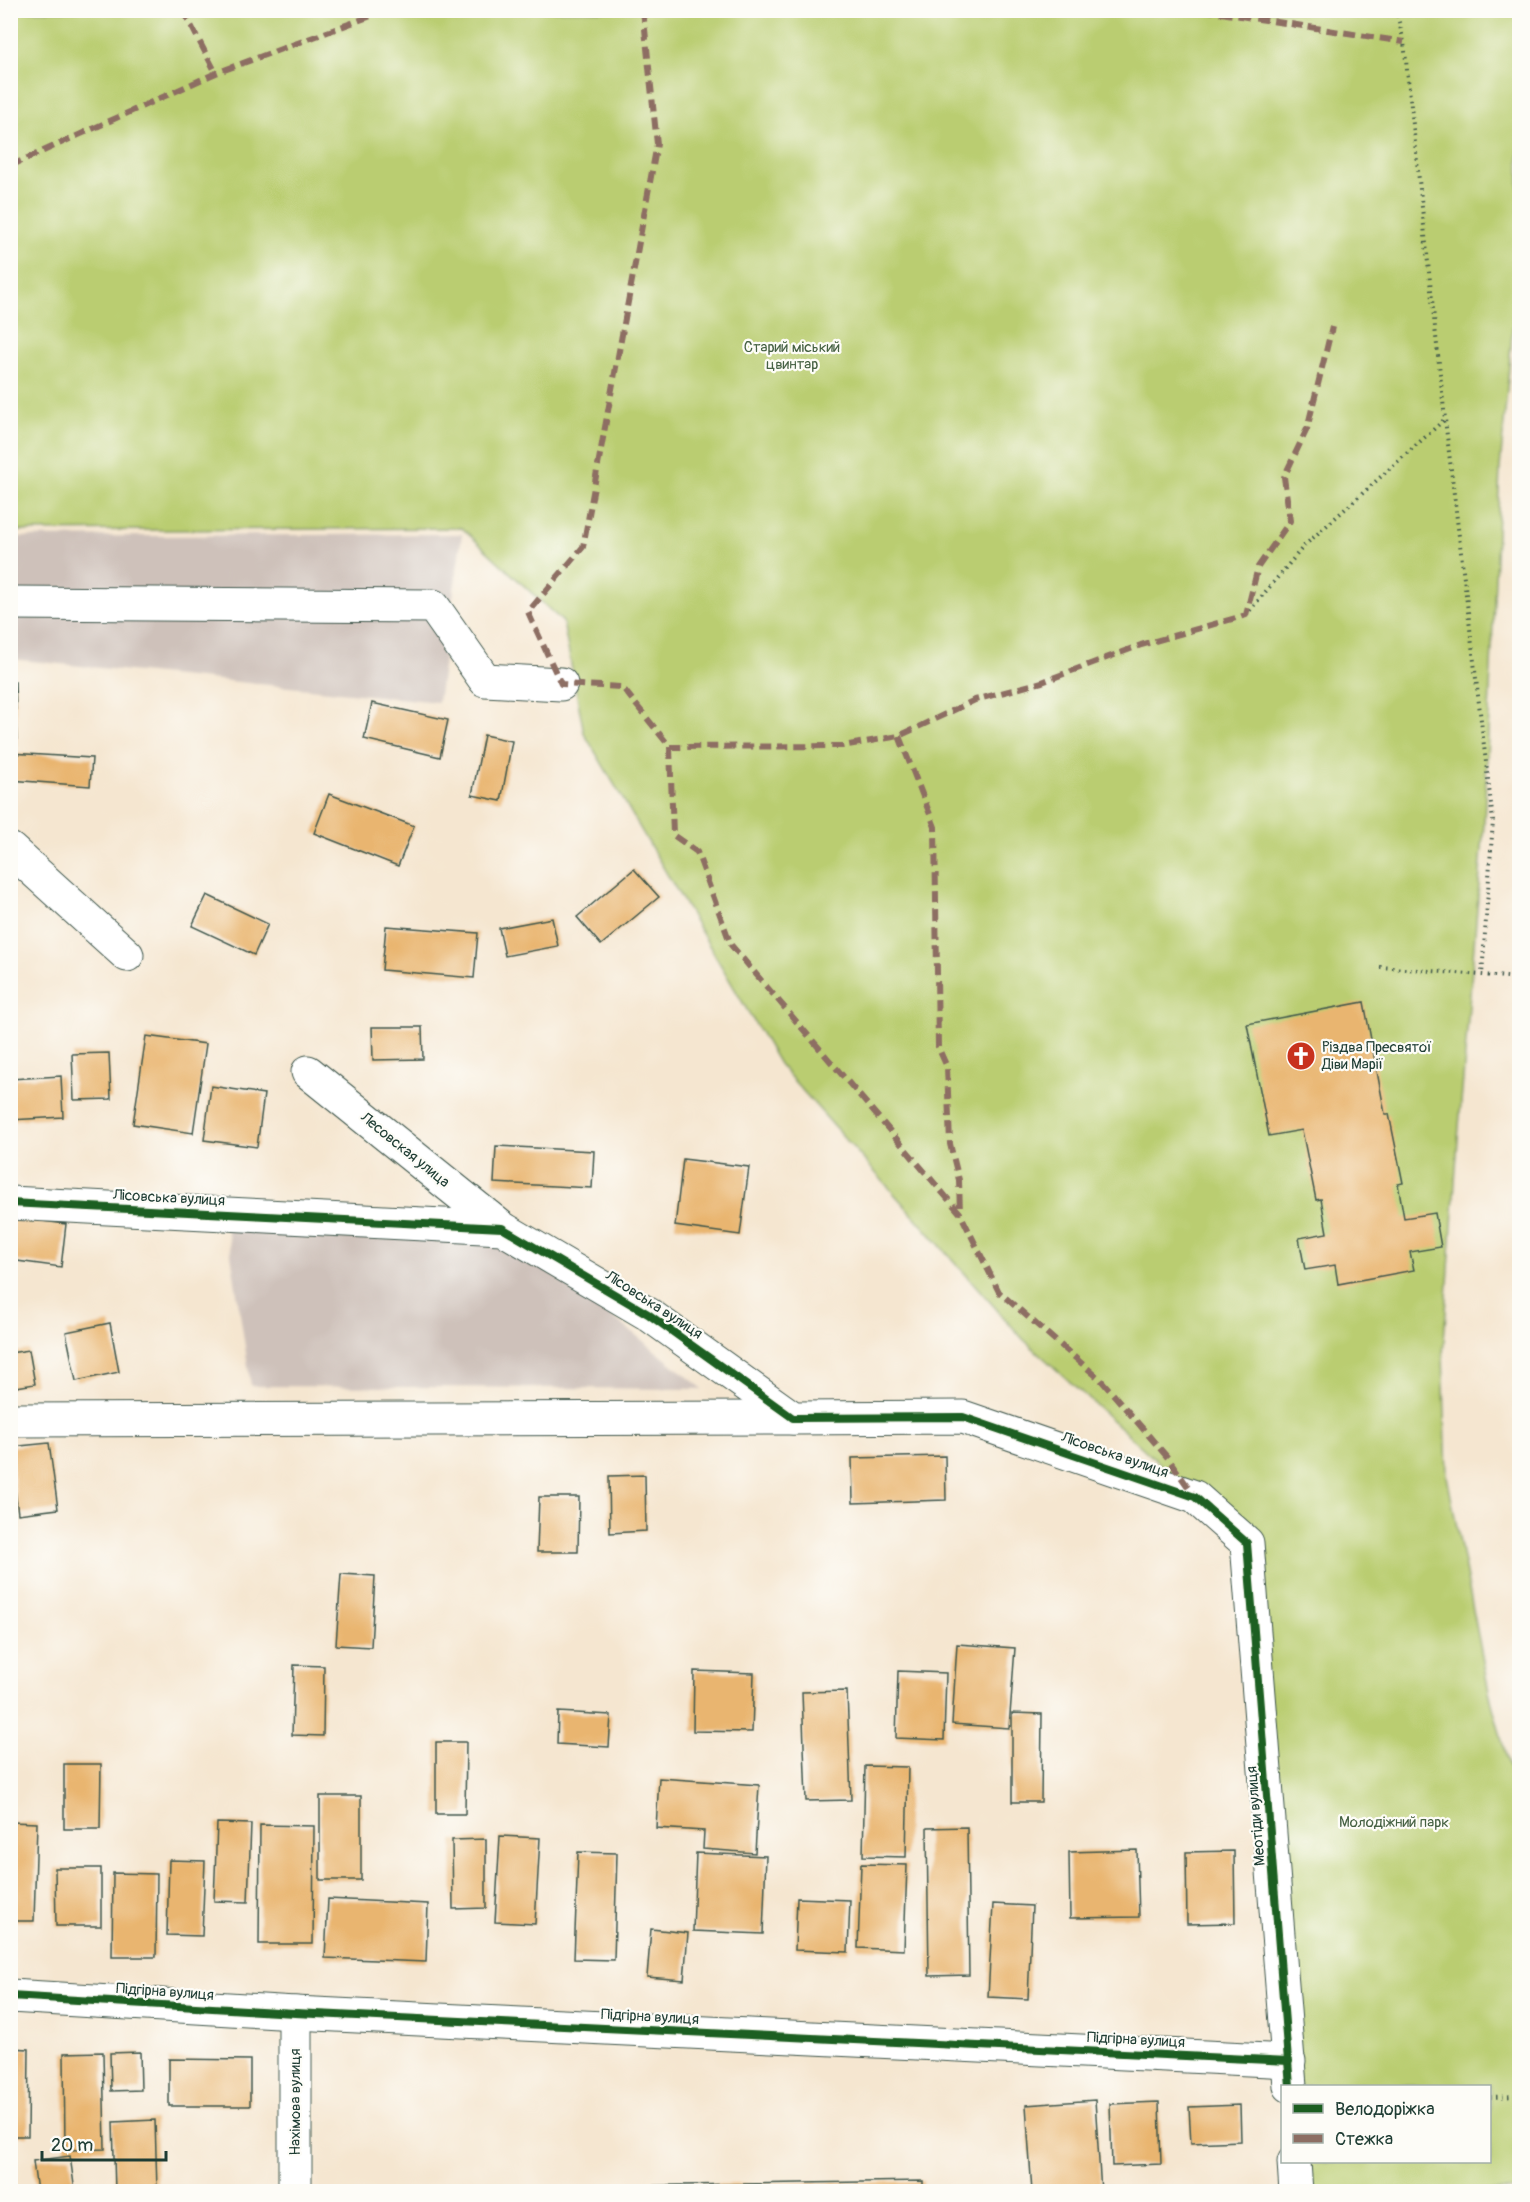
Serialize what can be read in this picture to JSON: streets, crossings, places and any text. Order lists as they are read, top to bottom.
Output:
{
  "streets": {
    "street": [
      "Лесовская улица",
      "Лісовська вулиця",
      "Меотіди вулиця",
      "Підгірна вулиця",
      "Нахімова вулиця"
    ]
  },
  "crossings": [
    ["Лесовская улица", "Лісовська вулиця"],
    ["Лісовська вулиця", "Меотіди вулиця"],
    ["Меотіди вулиця", "Підгірна вулиця"],
    ["Підгірна вулиця", "Нахімова вулиця"]
  ],
  "parks": ["Старий міський цвинтар", "Молодіжний парк"],
  "places": {
    "church": ["Різдва Пресвятої Діви Марії"]
  },
  "legend": ["Велодоріжка", "Стежка"],
  "scale_bar": "20 m"
}
